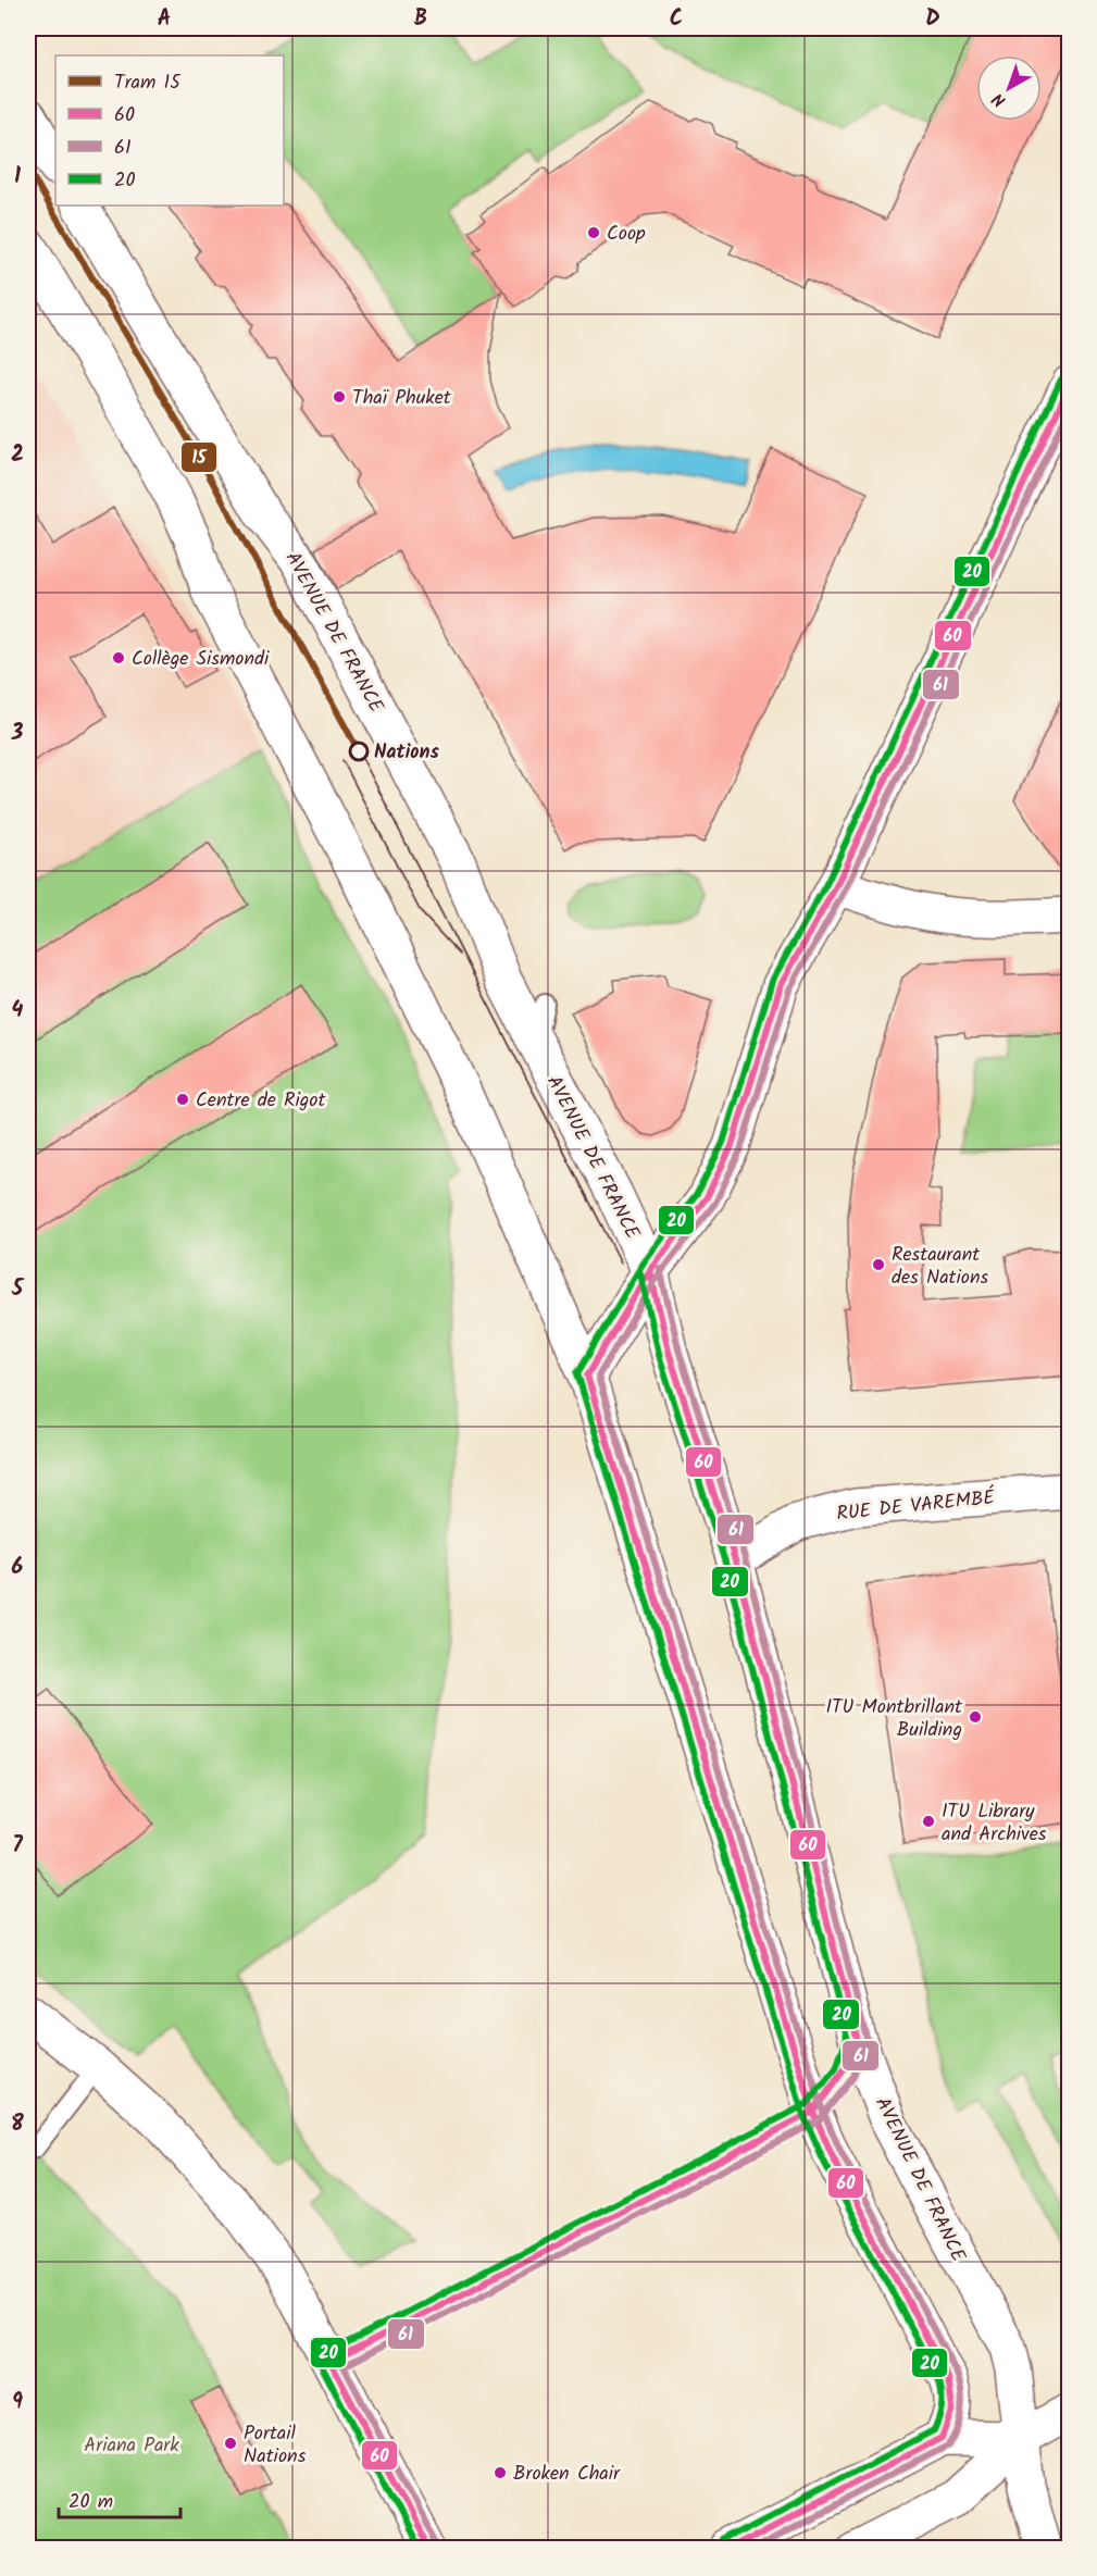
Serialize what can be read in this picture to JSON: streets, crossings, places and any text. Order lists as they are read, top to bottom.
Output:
{
  "streets": {
    "main road": ["AVENUE DE FRANCE", "RUE DE VAREMBÉ"]
  },
  "crossings": [
    ["AVENUE DE FRANCE", "RUE DE VAREMBÉ"]
  ],
  "parks": ["Ariana Park"],
  "places": [
    "Coop",
    "Thaï Phuket",
    "Collège Sismondi",
    "Nations",
    "Centre de Rigot",
    "Restaurant des Nations",
    "ITU Montbrillant Building",
    "ITU Library and Archives",
    "Portail Nations",
    "Broken Chair"
  ],
  "lines": [
    "tram line 15",
    "transit line 20",
    "transit line 60",
    "transit line 61"
  ],
  "legend": [
    "Tram 15",
    "60",
    "61",
    "20"
  ],
  "scale_bar": "20 m",
  "north": "bottom left",
  "grid": {
    "columns": [
      "A",
      "B",
      "C",
      "D"
    ],
    "rows": [
      "1",
      "2",
      "3",
      "4",
      "5",
      "6",
      "7",
      "8",
      "9"
    ]
  }
}
